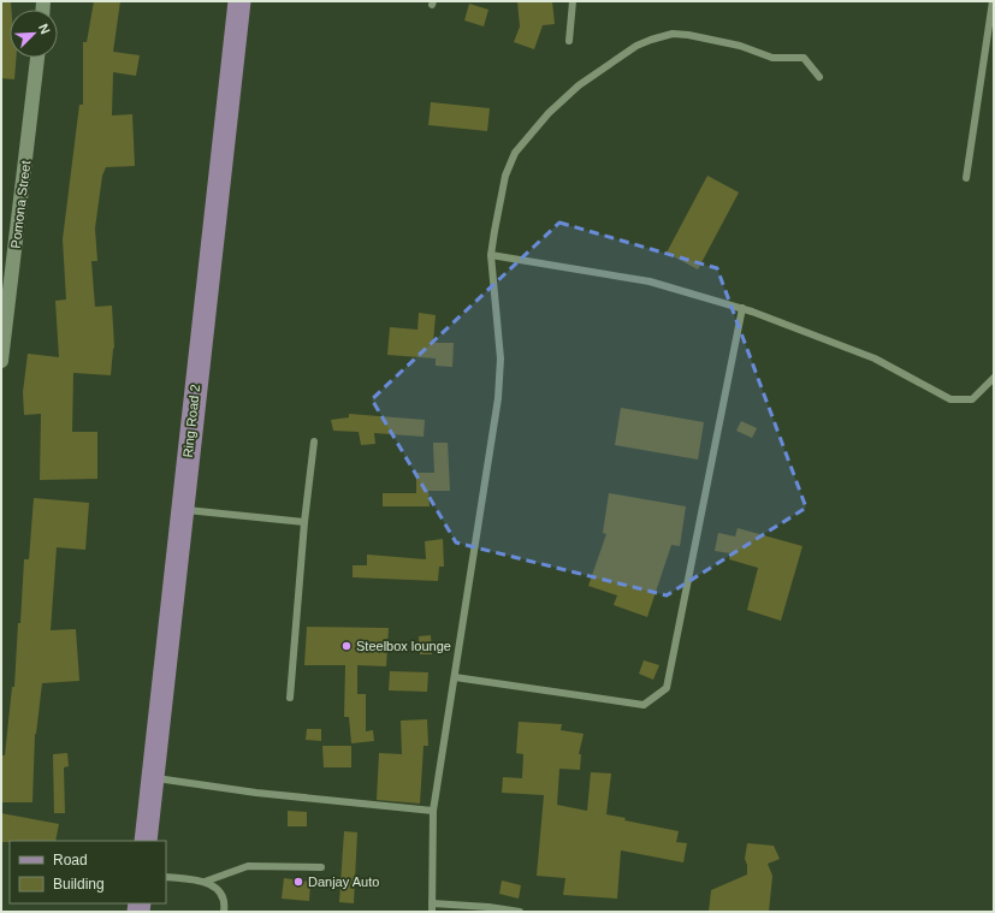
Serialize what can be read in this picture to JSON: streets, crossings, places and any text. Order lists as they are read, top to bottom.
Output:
{
  "streets": {
    "main road": ["Ring Road 2"],
    "street": ["Pomona Street"]
  },
  "places": ["Steelbox lounge", "Danjay Auto"],
  "legend": ["Road", "Building"],
  "north": "top right"
}
